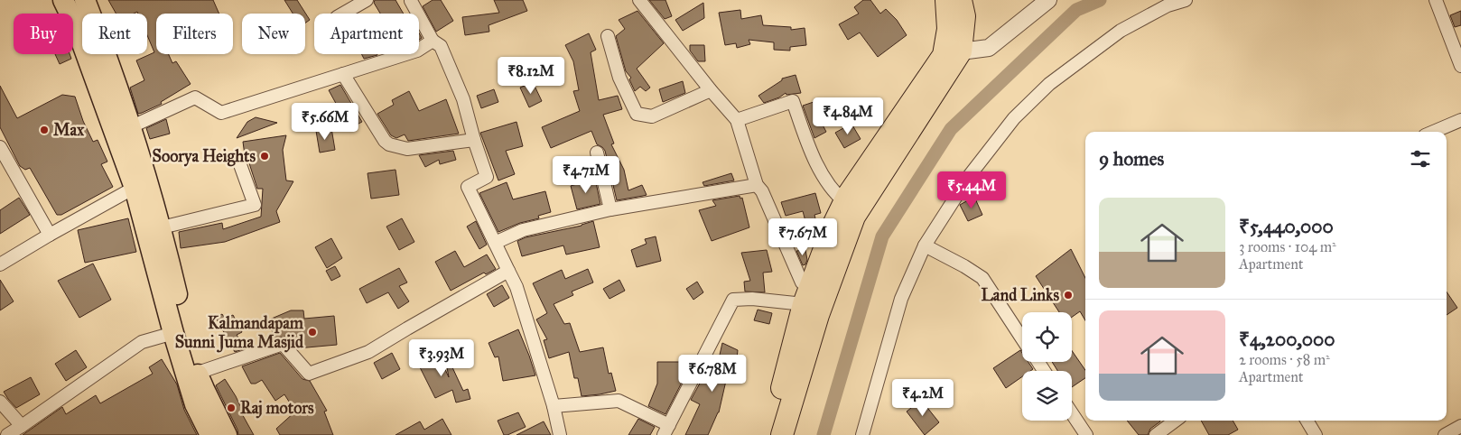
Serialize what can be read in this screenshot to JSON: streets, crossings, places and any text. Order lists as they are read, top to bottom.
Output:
{
  "places": [
    "Max",
    "Soorya Heights",
    "Land Links",
    "Kalmandapam Sunni Juma Masjid",
    "Raj motors"
  ],
  "page": {
    "chip": [
      "Buy",
      "Rent",
      "Filters",
      "New",
      "Apartment"
    ],
    "price": [
      "₹8.12M",
      "₹4.84M",
      "₹5.66M",
      "₹4.71M",
      "₹5.44M",
      "₹7.67M",
      "₹3.93M",
      "₹6.78M",
      "₹4.2M"
    ],
    "heading": "9 homes",
    "list": [
      {
        "name": "₹5,440,000",
        "note": "3 rooms · 104 m² · Apartment"
      },
      {
        "name": "₹4,200,000",
        "note": "2 rooms · 58 m² · Apartment"
      }
    ]
  }
}
